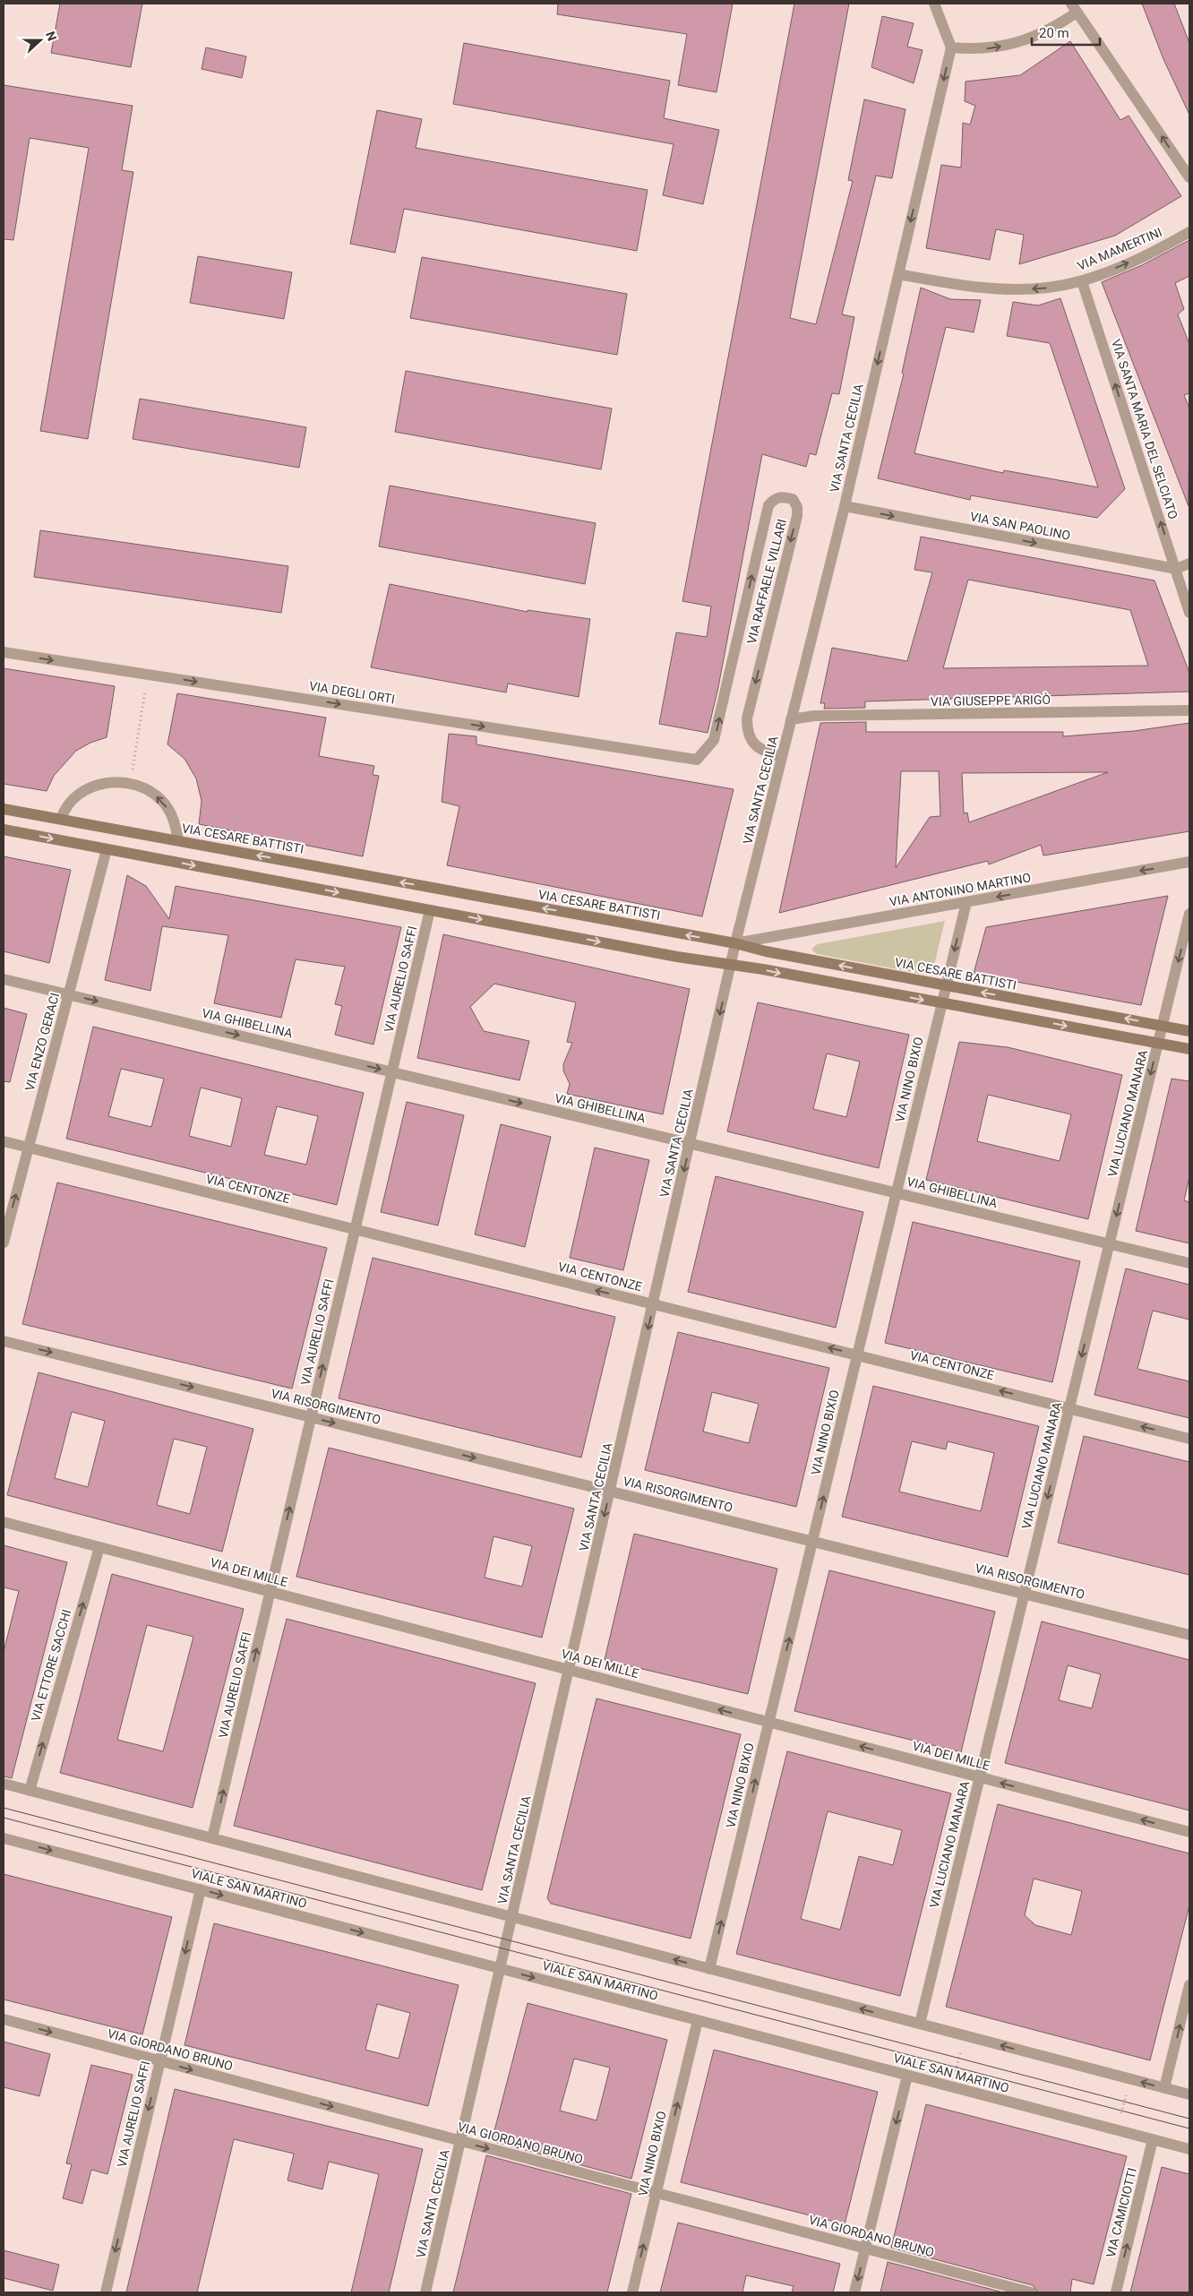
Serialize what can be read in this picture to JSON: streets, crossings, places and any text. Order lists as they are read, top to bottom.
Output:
{
  "streets": {
    "main road": ["VIA CESARE BATTISTI"],
    "street": [
      "VIA MAMERTINI",
      "VIA SANTA MARIA DEL SELCIATO",
      "VIA SANTA CECILIA",
      "VIA SAN PAOLINO",
      "VIA RAFFAELE VILLARI",
      "VIA DEGLI ORTI",
      "VIA GIUSEPPE ARIGÒ",
      "VIA ANTONINO MARTINO",
      "VIA AURELIO SAFFI",
      "VIA GHIBELLINA",
      "VIA ENZO GERACI",
      "VIA NINO BIXIO",
      "VIA LUCIANO MANARA",
      "VIA CENTONZE",
      "VIA RISORGIMENTO",
      "VIA DEI MILLE",
      "VIA ETTORE SACCHI",
      "VIALE SAN MARTINO",
      "VIA GIORDANO BRUNO",
      "VIA CAMICIOTTI"
    ]
  },
  "crossings": [
    ["VIA MAMERTINI", "VIA SANTA MARIA DEL SELCIATO"],
    ["VIA MAMERTINI", "VIA SANTA CECILIA"],
    ["VIA SANTA MARIA DEL SELCIATO", "VIA SAN PAOLINO"],
    ["VIA SANTA CECILIA", "VIA SAN PAOLINO"],
    ["VIA SANTA CECILIA", "VIA RAFFAELE VILLARI"],
    ["VIA SANTA CECILIA", "VIA GIUSEPPE ARIGÒ"],
    ["VIA SANTA CECILIA", "VIA CESARE BATTISTI"],
    ["VIA SANTA CECILIA", "VIA ANTONINO MARTINO"],
    ["VIA SANTA CECILIA", "VIA GHIBELLINA"],
    ["VIA SANTA CECILIA", "VIA CENTONZE"],
    ["VIA SANTA CECILIA", "VIA RISORGIMENTO"],
    ["VIA SANTA CECILIA", "VIA DEI MILLE"],
    ["VIA SANTA CECILIA", "VIALE SAN MARTINO"],
    ["VIA SANTA CECILIA", "VIA GIORDANO BRUNO"],
    ["VIA RAFFAELE VILLARI", "VIA DEGLI ORTI"],
    ["VIA CESARE BATTISTI", "VIA ANTONINO MARTINO"],
    ["VIA CESARE BATTISTI", "VIA NINO BIXIO"],
    ["VIA CESARE BATTISTI", "VIA LUCIANO MANARA"],
    ["VIA ANTONINO MARTINO", "VIA NINO BIXIO"],
    ["VIA AURELIO SAFFI", "VIA GHIBELLINA"],
    ["VIA AURELIO SAFFI", "VIA CENTONZE"],
    ["VIA AURELIO SAFFI", "VIA RISORGIMENTO"],
    ["VIA AURELIO SAFFI", "VIA DEI MILLE"],
    ["VIA AURELIO SAFFI", "VIALE SAN MARTINO"],
    ["VIA AURELIO SAFFI", "VIA GIORDANO BRUNO"],
    ["VIA GHIBELLINA", "VIA ENZO GERACI"],
    ["VIA GHIBELLINA", "VIA NINO BIXIO"],
    ["VIA GHIBELLINA", "VIA LUCIANO MANARA"],
    ["VIA ENZO GERACI", "VIA CENTONZE"],
    ["VIA NINO BIXIO", "VIA CENTONZE"],
    ["VIA NINO BIXIO", "VIA RISORGIMENTO"],
    ["VIA NINO BIXIO", "VIA DEI MILLE"],
    ["VIA NINO BIXIO", "VIALE SAN MARTINO"],
    ["VIA NINO BIXIO", "VIA GIORDANO BRUNO"],
    ["VIA LUCIANO MANARA", "VIA CENTONZE"],
    ["VIA LUCIANO MANARA", "VIA RISORGIMENTO"],
    ["VIA LUCIANO MANARA", "VIA DEI MILLE"],
    ["VIA DEI MILLE", "VIA ETTORE SACCHI"],
    ["VIALE SAN MARTINO", "VIA CAMICIOTTI"]
  ],
  "one_way": [
    "VIA SANTA MARIA DEL SELCIATO",
    "VIA SANTA CECILIA",
    "VIA SAN PAOLINO",
    "VIA DEGLI ORTI",
    "VIA ANTONINO MARTINO",
    "VIA GHIBELLINA",
    "VIA NINO BIXIO",
    "VIA LUCIANO MANARA",
    "VIA CENTONZE",
    "VIA RISORGIMENTO",
    "VIA DEI MILLE",
    "VIA ETTORE SACCHI",
    "VIA GIORDANO BRUNO",
    "VIA CAMICIOTTI"
  ],
  "scale_bar": "20 m",
  "north": "right"
}
